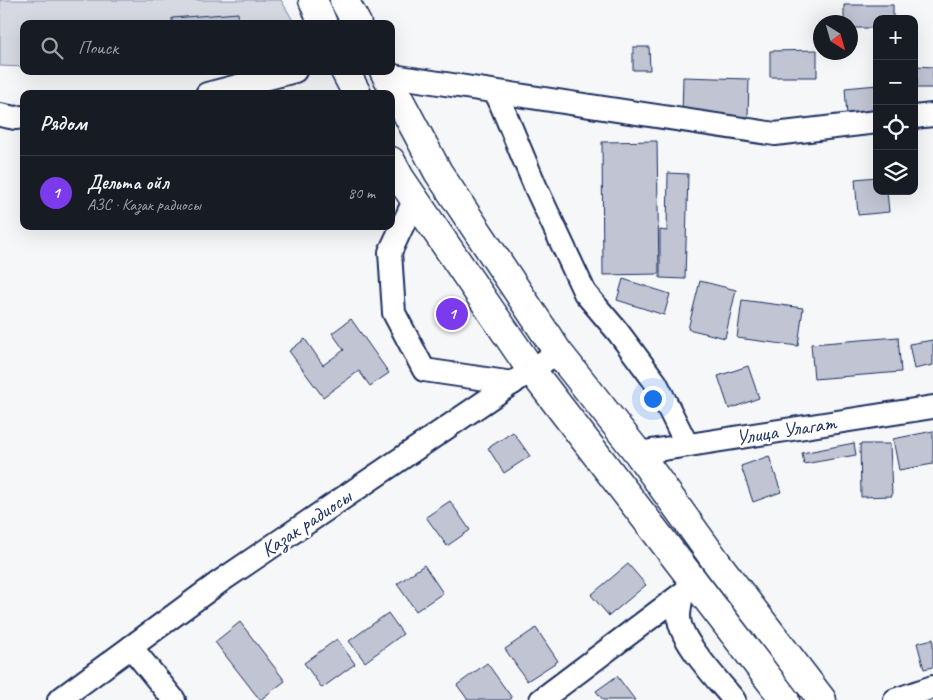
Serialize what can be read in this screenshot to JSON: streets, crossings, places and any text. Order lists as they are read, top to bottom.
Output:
{
  "streets": {
    "street": ["Улица Улагат", "Казак радиосы"]
  },
  "north": "bottom right",
  "page": {
    "map_buttons": ["+", "−"],
    "search": "Поиск",
    "heading": "Рядом",
    "list": [
      {
        "mark": "1",
        "name": "Дельта ойл",
        "note": "АЗС · Казак радиосы",
        "value": "80 m"
      }
    ],
    "pins": "1"
  }
}
